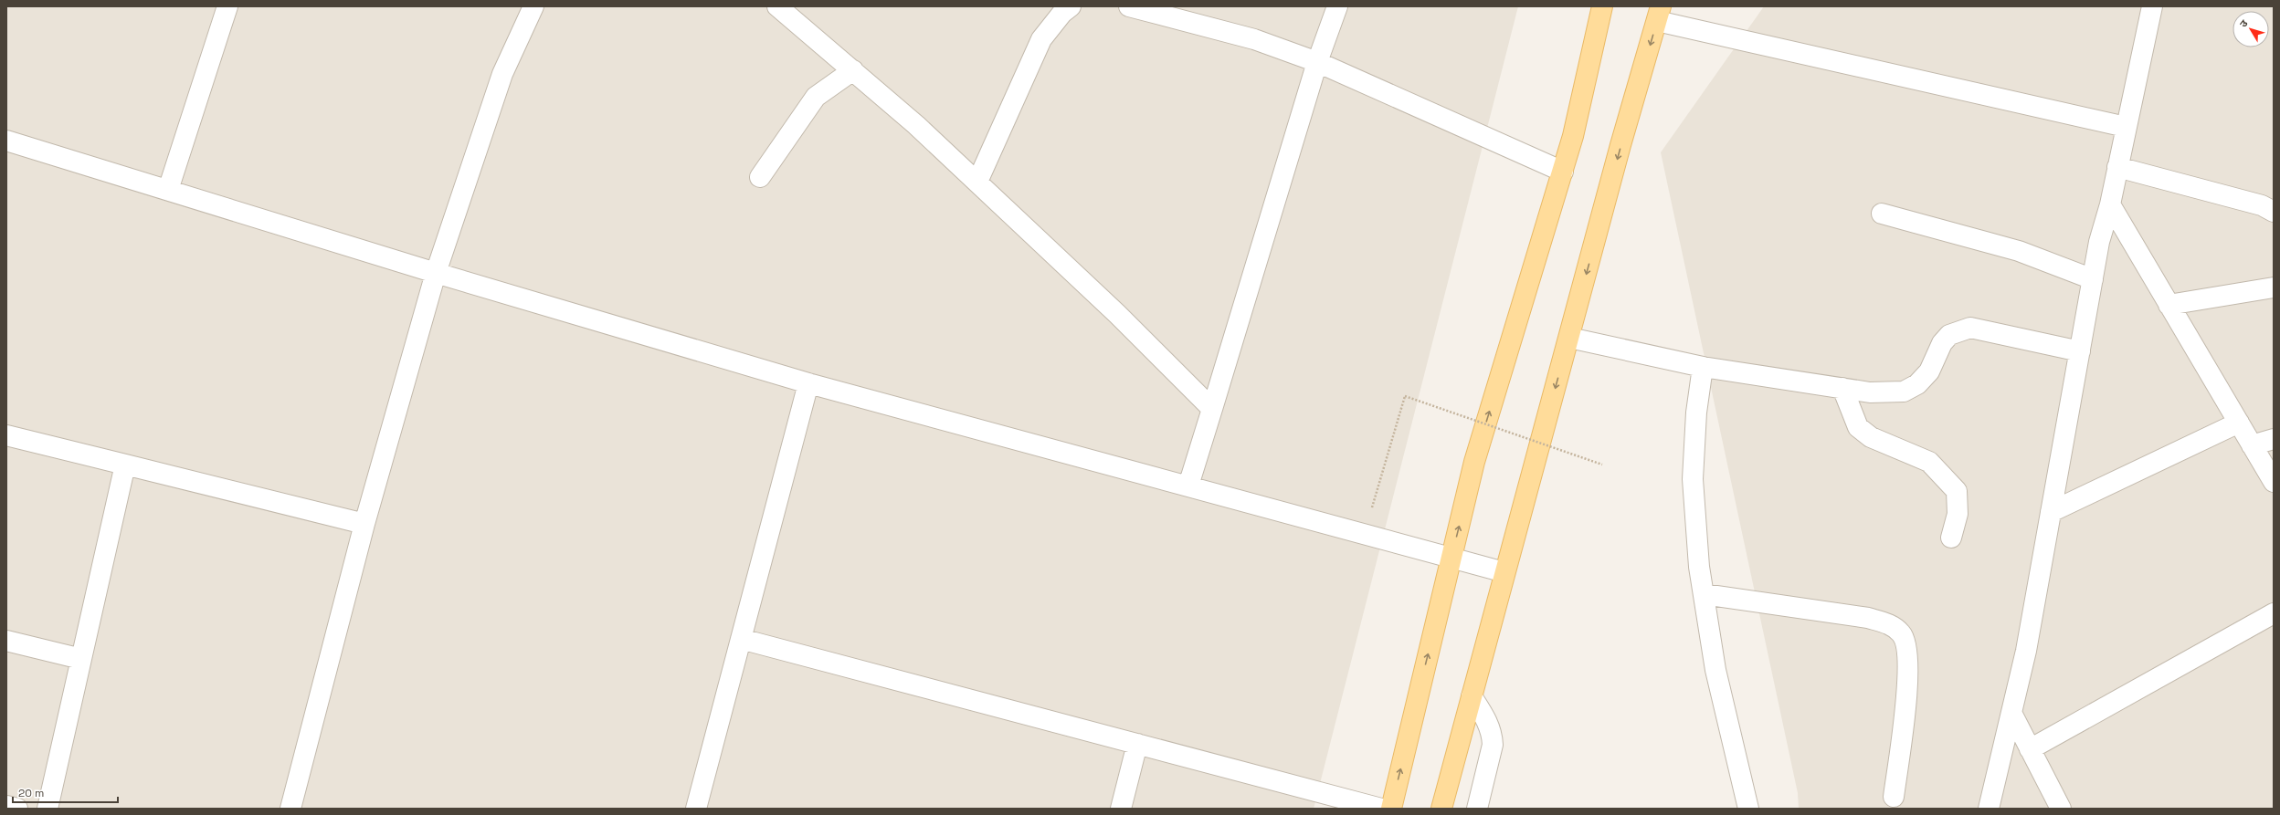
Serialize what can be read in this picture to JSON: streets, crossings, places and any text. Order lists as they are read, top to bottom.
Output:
{
  "scale_bar": "20 m",
  "north": "top left"
}
